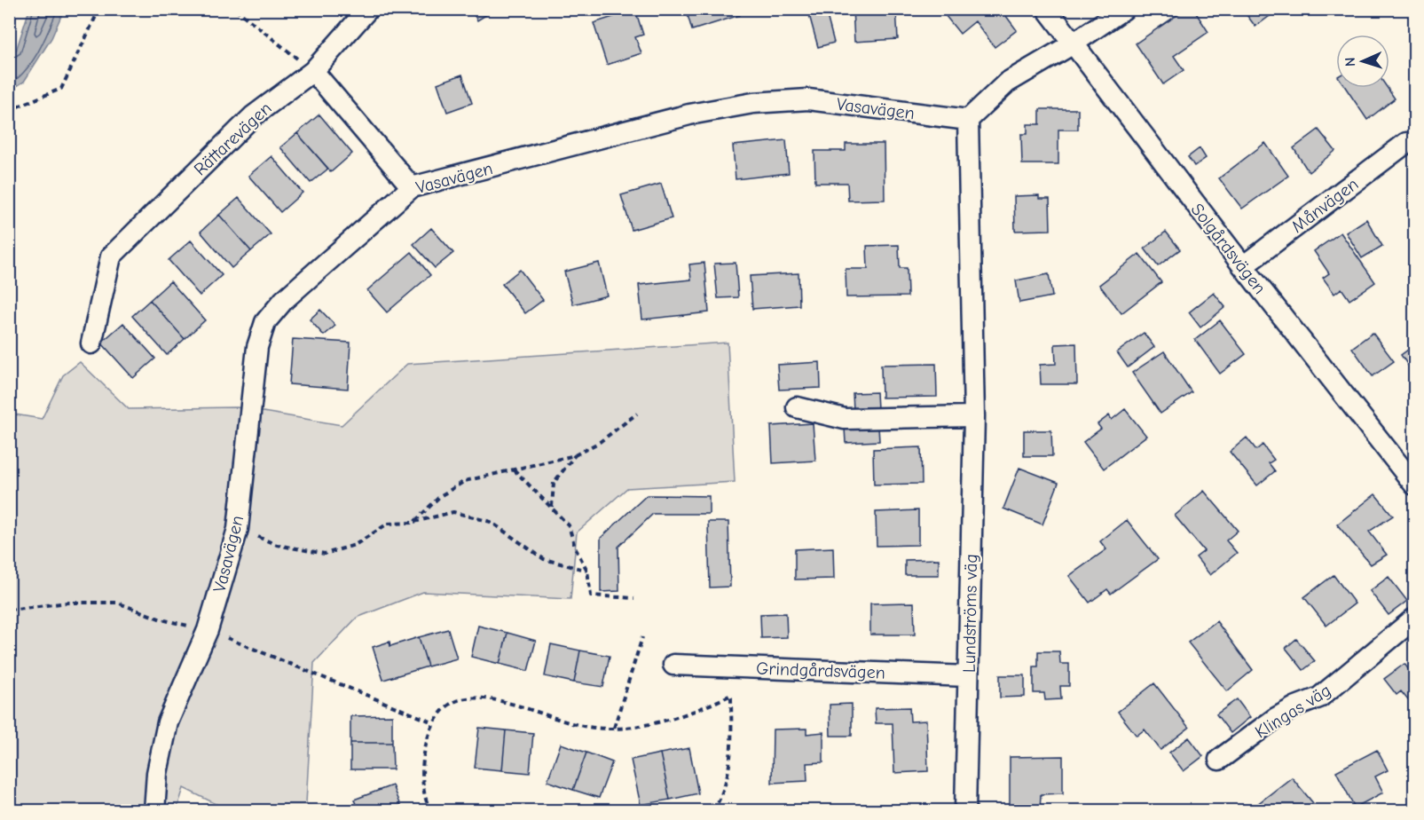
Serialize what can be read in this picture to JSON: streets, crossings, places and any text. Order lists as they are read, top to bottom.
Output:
{
  "streets": {
    "street": [
      "Vasavägen",
      "Rättarevägen",
      "Månvägen",
      "Solgårdsvägen",
      "Lundströms väg",
      "Grindgårdsvägen",
      "Klingas väg"
    ]
  },
  "crossings": [
    ["Vasavägen", "Lundströms väg"],
    ["Månvägen", "Solgårdsvägen"],
    ["Lundströms väg", "Grindgårdsvägen"]
  ],
  "north": "left"
}
